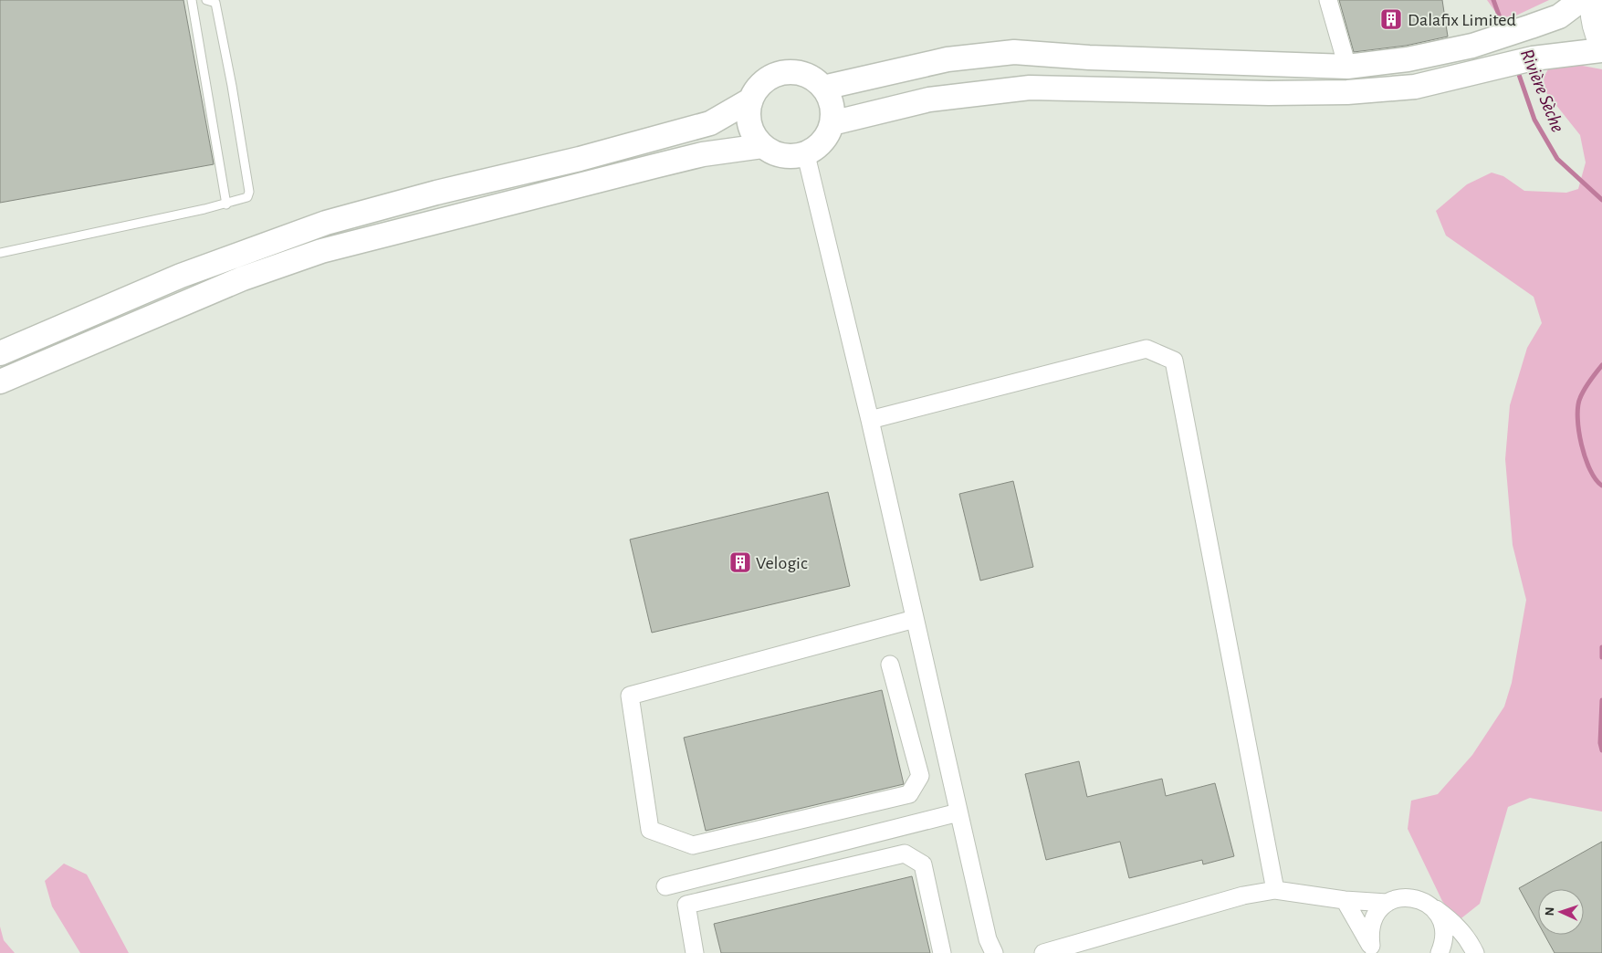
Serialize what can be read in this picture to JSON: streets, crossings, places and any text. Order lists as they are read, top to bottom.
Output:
{
  "water": ["Rivière Sèche"],
  "places": {
    "building": ["Dalafix Limited", "Velogic"]
  },
  "north": "left"
}
